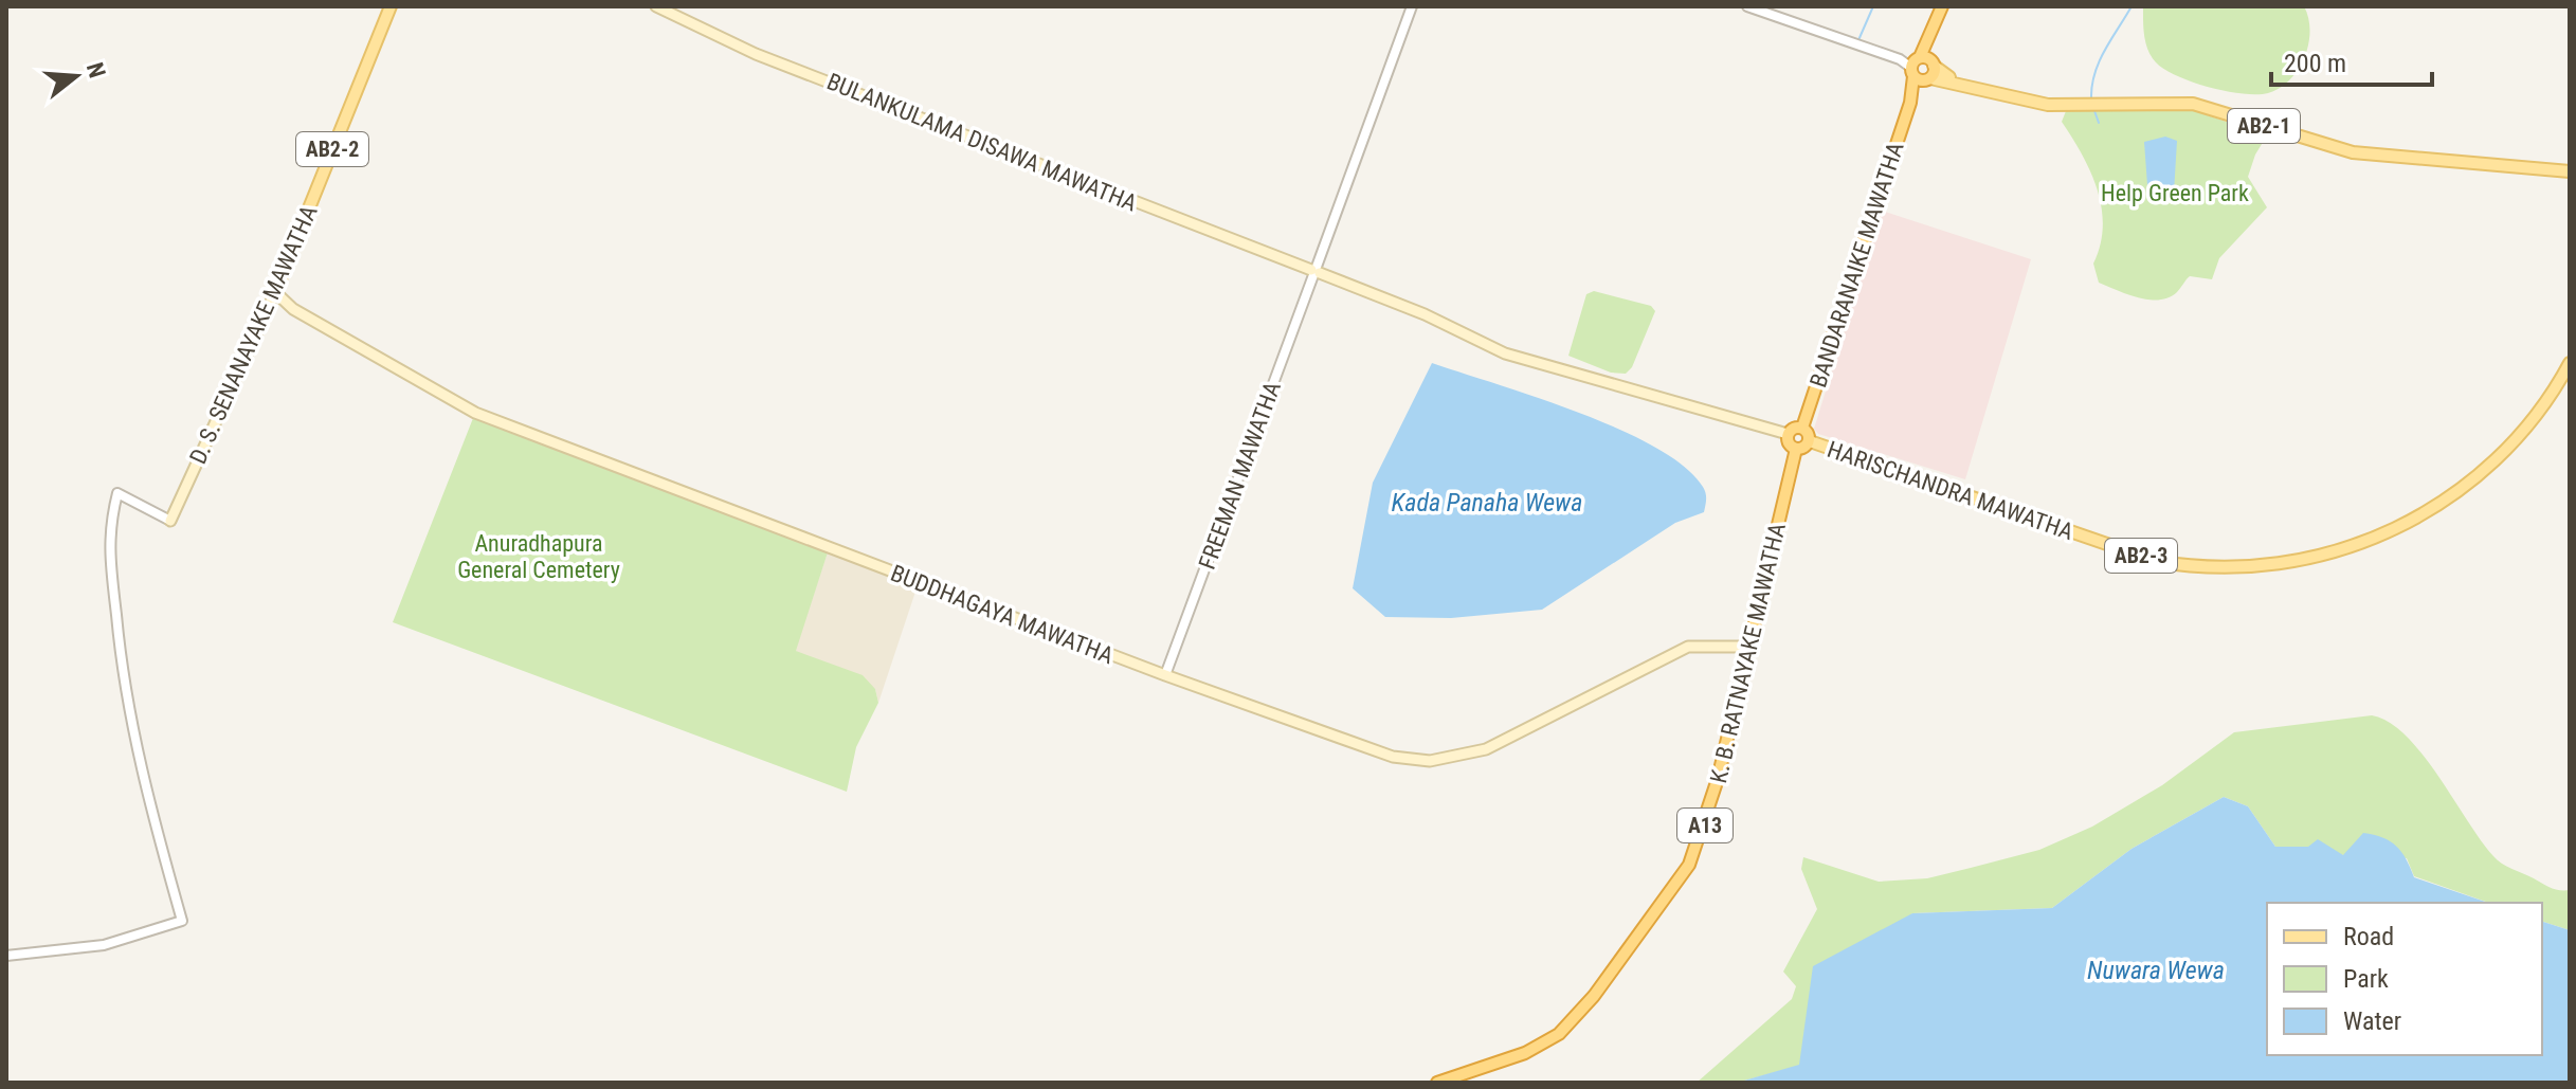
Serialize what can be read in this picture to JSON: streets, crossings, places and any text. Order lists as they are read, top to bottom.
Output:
{
  "streets": {
    "highway": ["BANDARANAIKE MAWATHA", "K. B. RATNAYAKE MAWATHA", "A13"],
    "main road": [
      "AB2-1",
      "BULANKULAMA DISAWA MAWATHA",
      "AB2-2",
      "D. S. SENANAYAKE MAWATHA",
      "HARISCHANDRA MAWATHA",
      "AB2-3",
      "BUDDHAGAYA MAWATHA"
    ],
    "street": ["FREEMAN MAWATHA"]
  },
  "crossings": [
    ["AB2-1", "BANDARANAIKE MAWATHA"],
    ["BULANKULAMA DISAWA MAWATHA", "BANDARANAIKE MAWATHA"],
    ["BULANKULAMA DISAWA MAWATHA", "FREEMAN MAWATHA"],
    ["BULANKULAMA DISAWA MAWATHA", "HARISCHANDRA MAWATHA"],
    ["BULANKULAMA DISAWA MAWATHA", "K. B. RATNAYAKE MAWATHA"],
    ["BANDARANAIKE MAWATHA", "HARISCHANDRA MAWATHA"],
    ["BANDARANAIKE MAWATHA", "K. B. RATNAYAKE MAWATHA"],
    ["D. S. SENANAYAKE MAWATHA", "BUDDHAGAYA MAWATHA"],
    ["FREEMAN MAWATHA", "BUDDHAGAYA MAWATHA"],
    ["HARISCHANDRA MAWATHA", "K. B. RATNAYAKE MAWATHA"],
    ["BUDDHAGAYA MAWATHA", "K. B. RATNAYAKE MAWATHA"]
  ],
  "water": ["Kada Panaha Wewa", "Nuwara Wewa"],
  "parks": ["Help Green Park", "Anuradhapura General Cemetery"],
  "legend": ["Road", "Park", "Water"],
  "scale_bar": "200 m",
  "north": "right"
}
